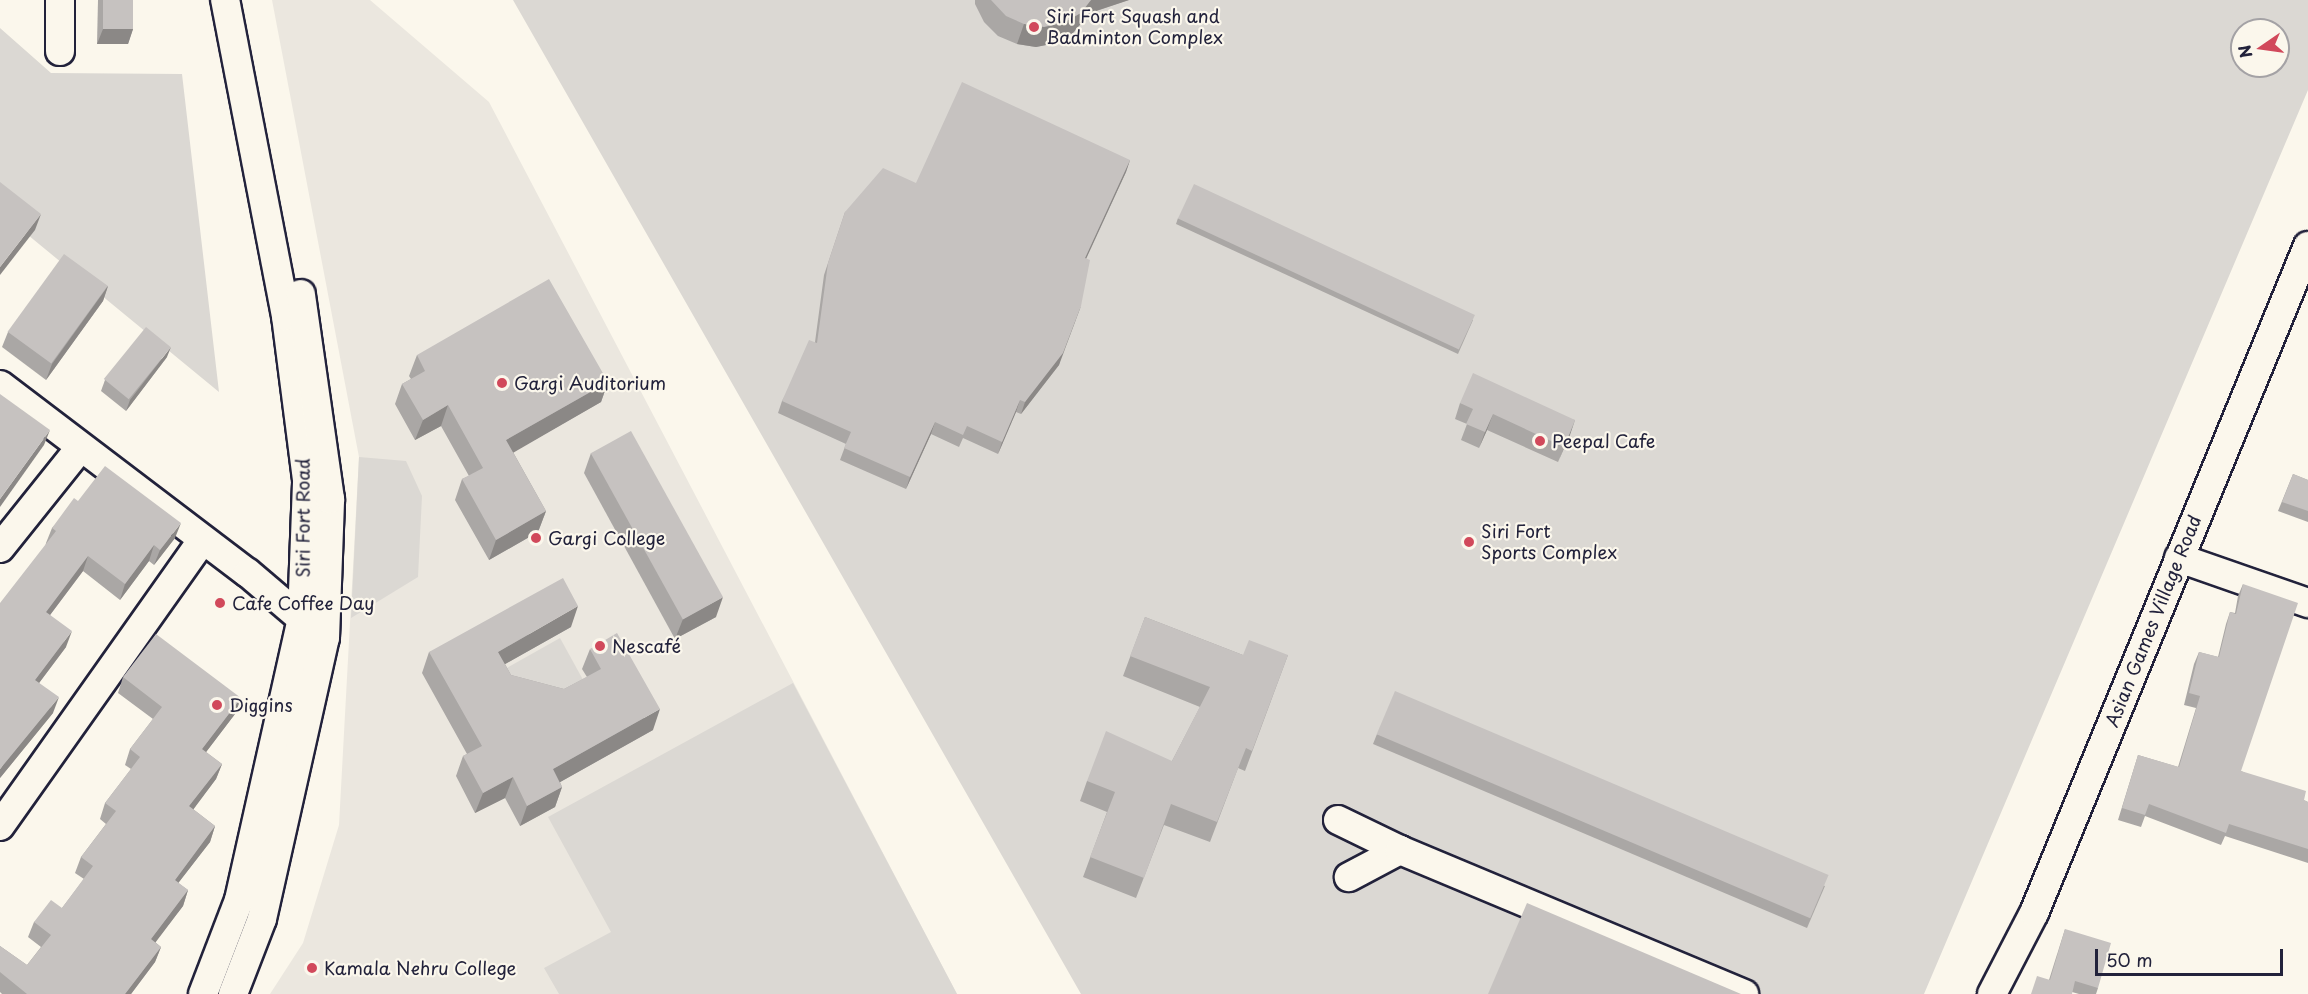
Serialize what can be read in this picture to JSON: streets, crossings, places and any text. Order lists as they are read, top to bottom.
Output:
{
  "streets": {
    "street": ["Siri Fort Road", "Asian Games Village Road"]
  },
  "places": [
    "Siri Fort Squash and Badminton Complex",
    "Gargi Auditorium",
    "Peepal Cafe",
    "Gargi College",
    "Siri Fort Sports Complex",
    "Cafe Coffee Day",
    "Nescafé",
    "Diggins",
    "Kamala Nehru College"
  ],
  "scale_bar": "50 m",
  "north": "left"
}
